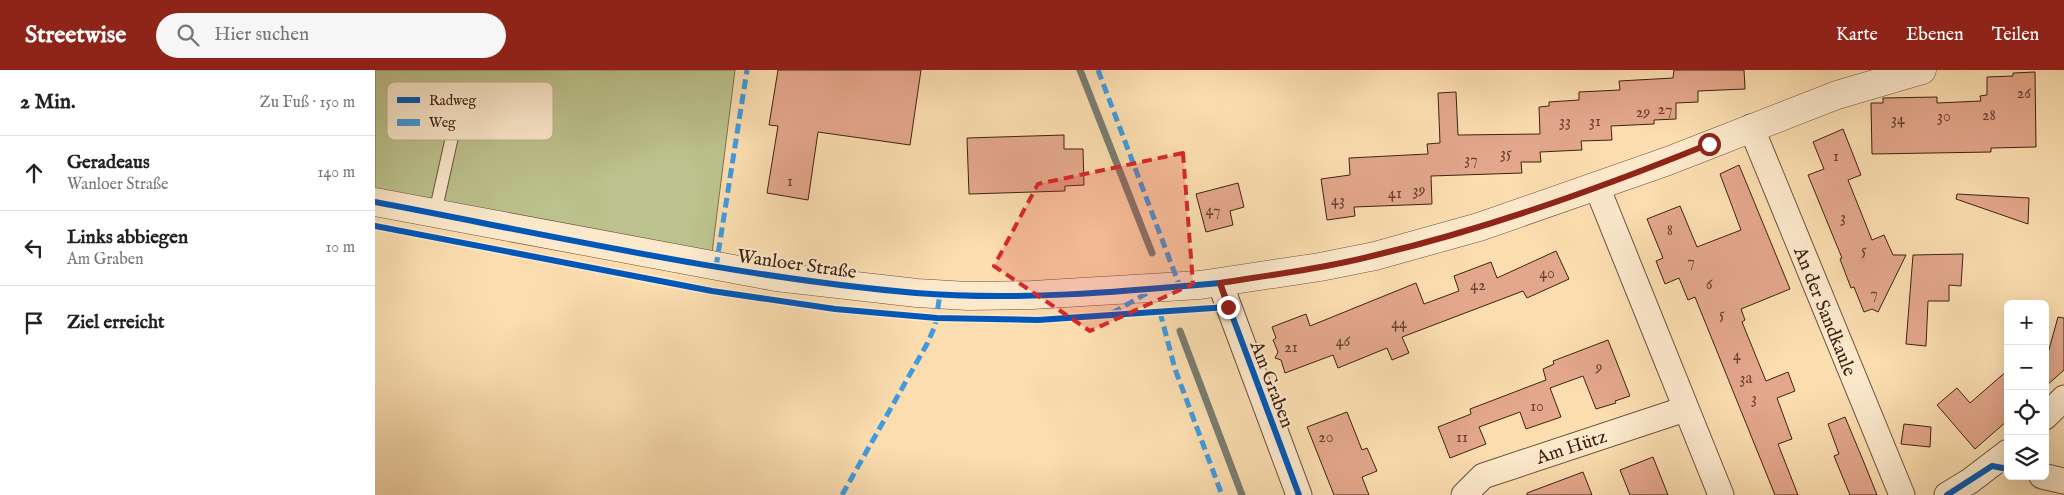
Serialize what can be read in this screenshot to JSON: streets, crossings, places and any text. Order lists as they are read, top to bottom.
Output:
{
  "streets": {
    "street": [
      "Wanloer Straße",
      "An der Sandkaule",
      "Am Graben",
      "Am Hütz"
    ]
  },
  "crossings": [
    ["Wanloer Straße", "An der Sandkaule"],
    ["Wanloer Straße", "Am Graben"]
  ],
  "house_numbers": [
    "26",
    "27",
    "29",
    "28",
    "30",
    "34",
    "33",
    "31",
    "35",
    "1",
    "37",
    "1",
    "39",
    "41",
    "43",
    "47",
    "3",
    "8",
    "5",
    "7",
    "40",
    "6",
    "42",
    "7",
    "5",
    "44",
    "46",
    "21",
    "4",
    "9",
    "3a",
    "3",
    "10",
    "20",
    "11"
  ],
  "legend": ["Radweg", "Weg"],
  "page": {
    "header": "Streetwise",
    "search": "Hier suchen",
    "nav": ["Karte", "Ebenen", "Teilen"],
    "heading": ["2 Min.", "Zu Fuß · 150 m"],
    "list": [
      ["Geradeaus", "Wanloer Straße", "140 m"],
      ["Links abbiegen", "Am Graben", "10 m"],
      "Ziel erreicht"
    ],
    "map_buttons": ["+", "−"]
  }
}
